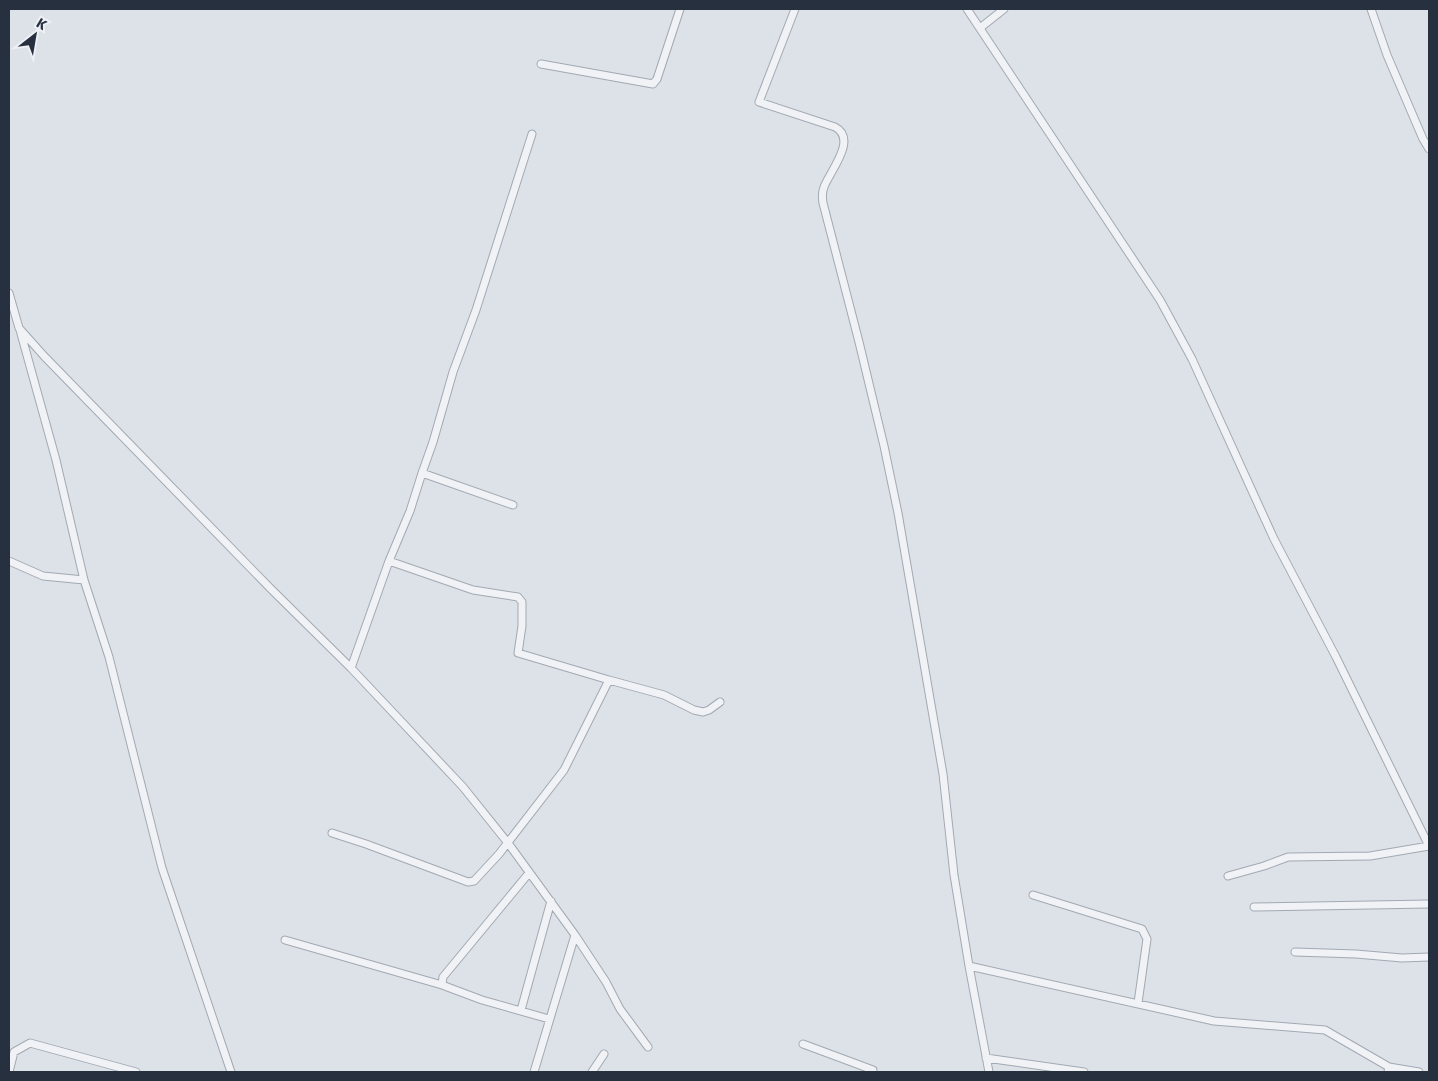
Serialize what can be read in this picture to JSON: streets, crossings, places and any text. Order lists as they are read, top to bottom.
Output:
{
  "north": "top right"
}
